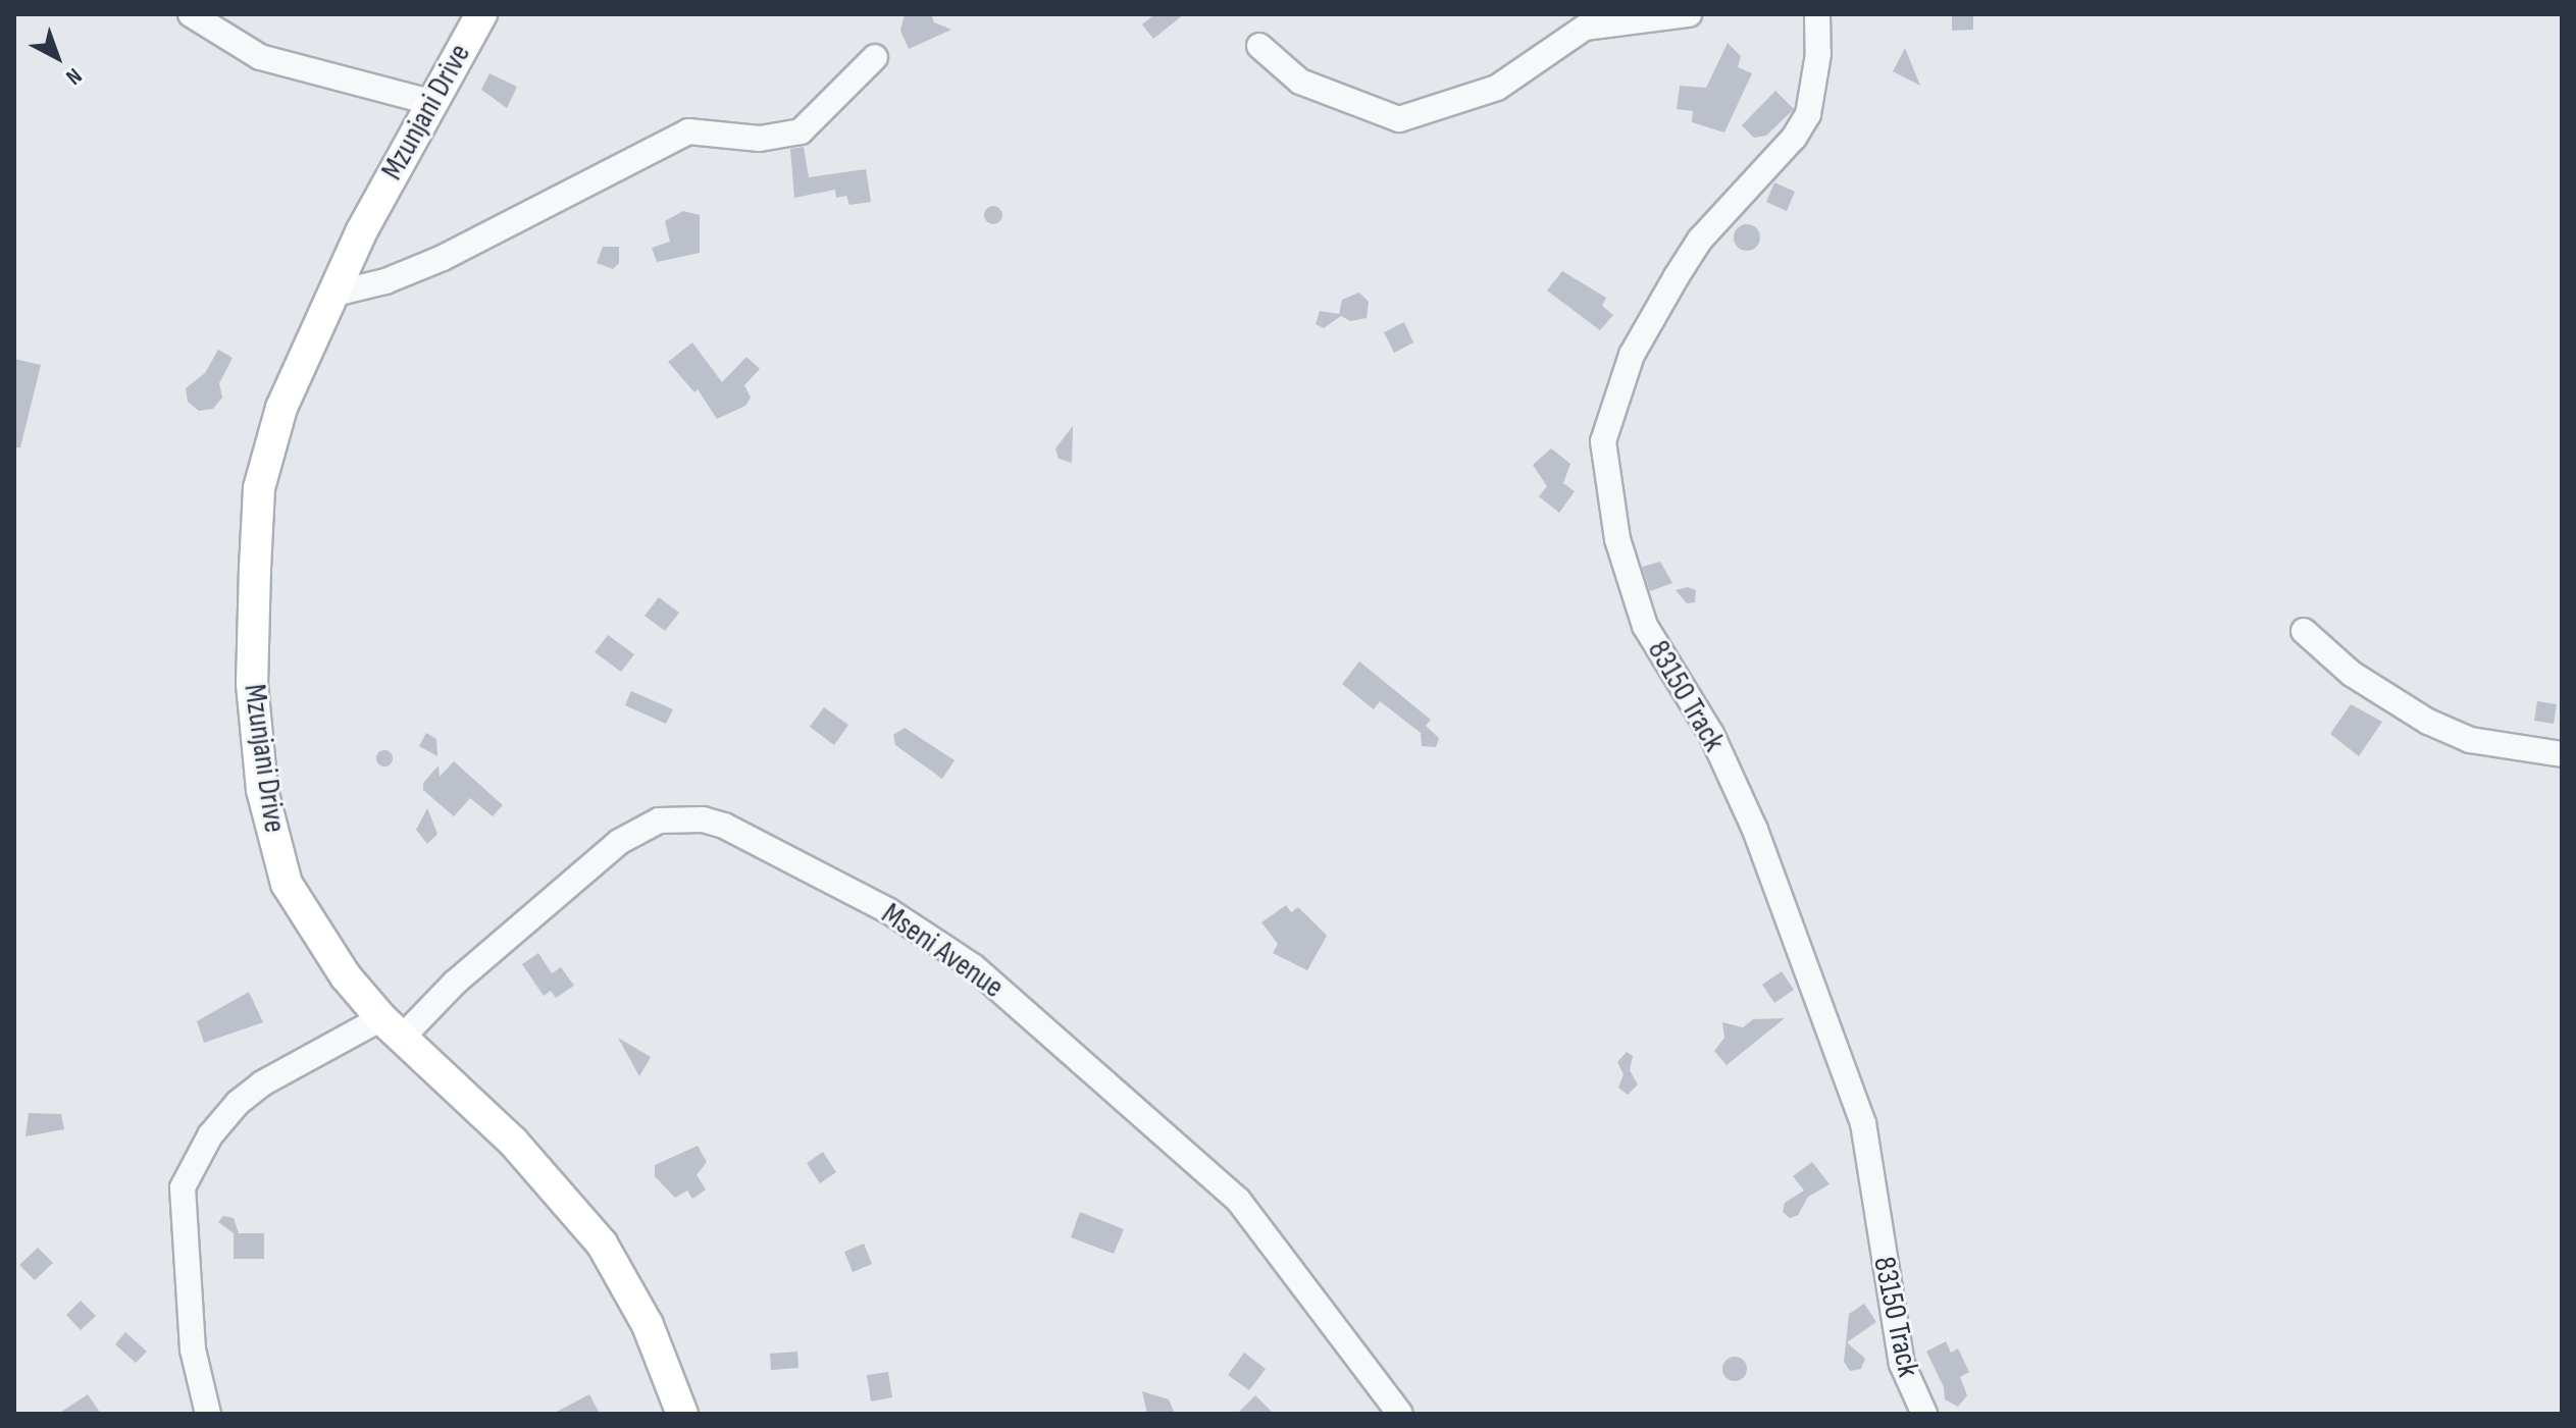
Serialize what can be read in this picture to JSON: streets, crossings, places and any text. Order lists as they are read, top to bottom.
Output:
{
  "streets": {
    "main road": ["Mzunjani Drive"],
    "street": ["83150 Track", "Mseni Avenue"]
  },
  "crossings": [
    ["Mzunjani Drive", "Mseni Avenue"]
  ],
  "north": "bottom right"
}
